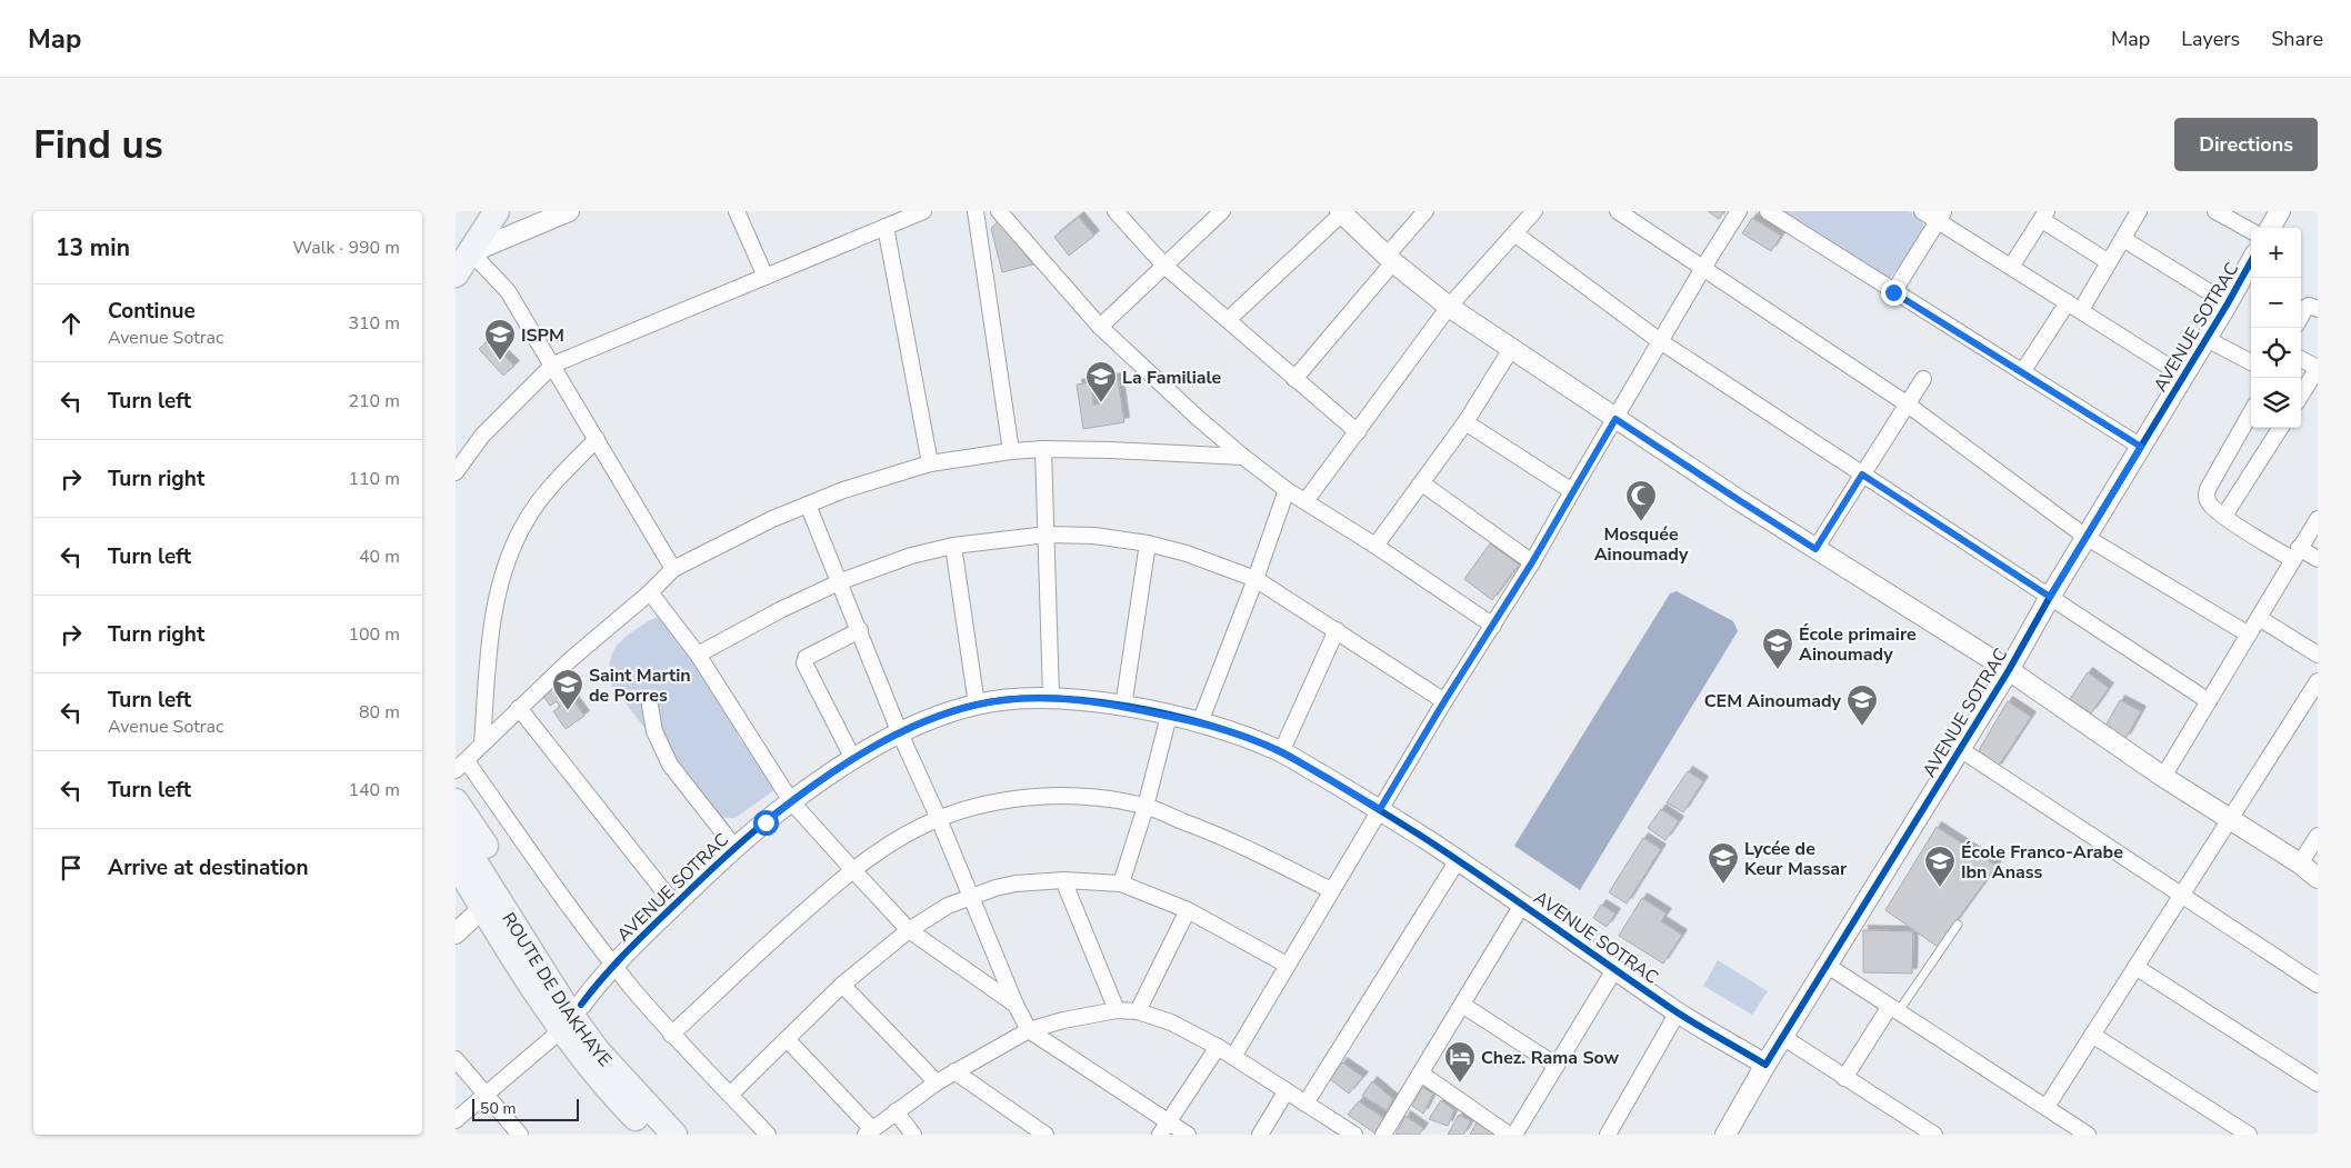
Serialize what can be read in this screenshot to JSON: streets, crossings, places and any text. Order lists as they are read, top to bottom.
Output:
{
  "streets": {
    "main road": ["ROUTE DE DIAKHAYE"],
    "street": ["AVENUE SOTRAC"]
  },
  "crossings": [
    ["AVENUE SOTRAC", "ROUTE DE DIAKHAYE"]
  ],
  "places": {
    "school or university": [
      "ISPM",
      "La Familiale",
      "École primaire Ainoumady",
      "Saint Martin de Porres",
      "CEM Ainoumady",
      "Lycée de Keur Massar",
      "École Franco-Arabe Ibn Anass"
    ],
    "mosque": ["Mosquée Ainoumady"],
    "hotel": ["Chez. Rama Sow"]
  },
  "scale_bar": "50 m",
  "page": {
    "header": "Map",
    "nav": ["Map", "Layers", "Share"],
    "buttons": "Directions",
    "title": "Find us",
    "heading": ["13 min", "Walk · 990 m"],
    "map_buttons": ["+", "−"],
    "list": [
      ["Continue", "Avenue Sotrac", "310 m"],
      ["Turn left", "210 m"],
      ["Turn right", "110 m"],
      ["Turn left", "40 m"],
      ["Turn right", "100 m"],
      ["Turn left", "Avenue Sotrac", "80 m"],
      ["Turn left", "140 m"],
      "Arrive at destination"
    ],
    "scale": "50 m"
  }
}
